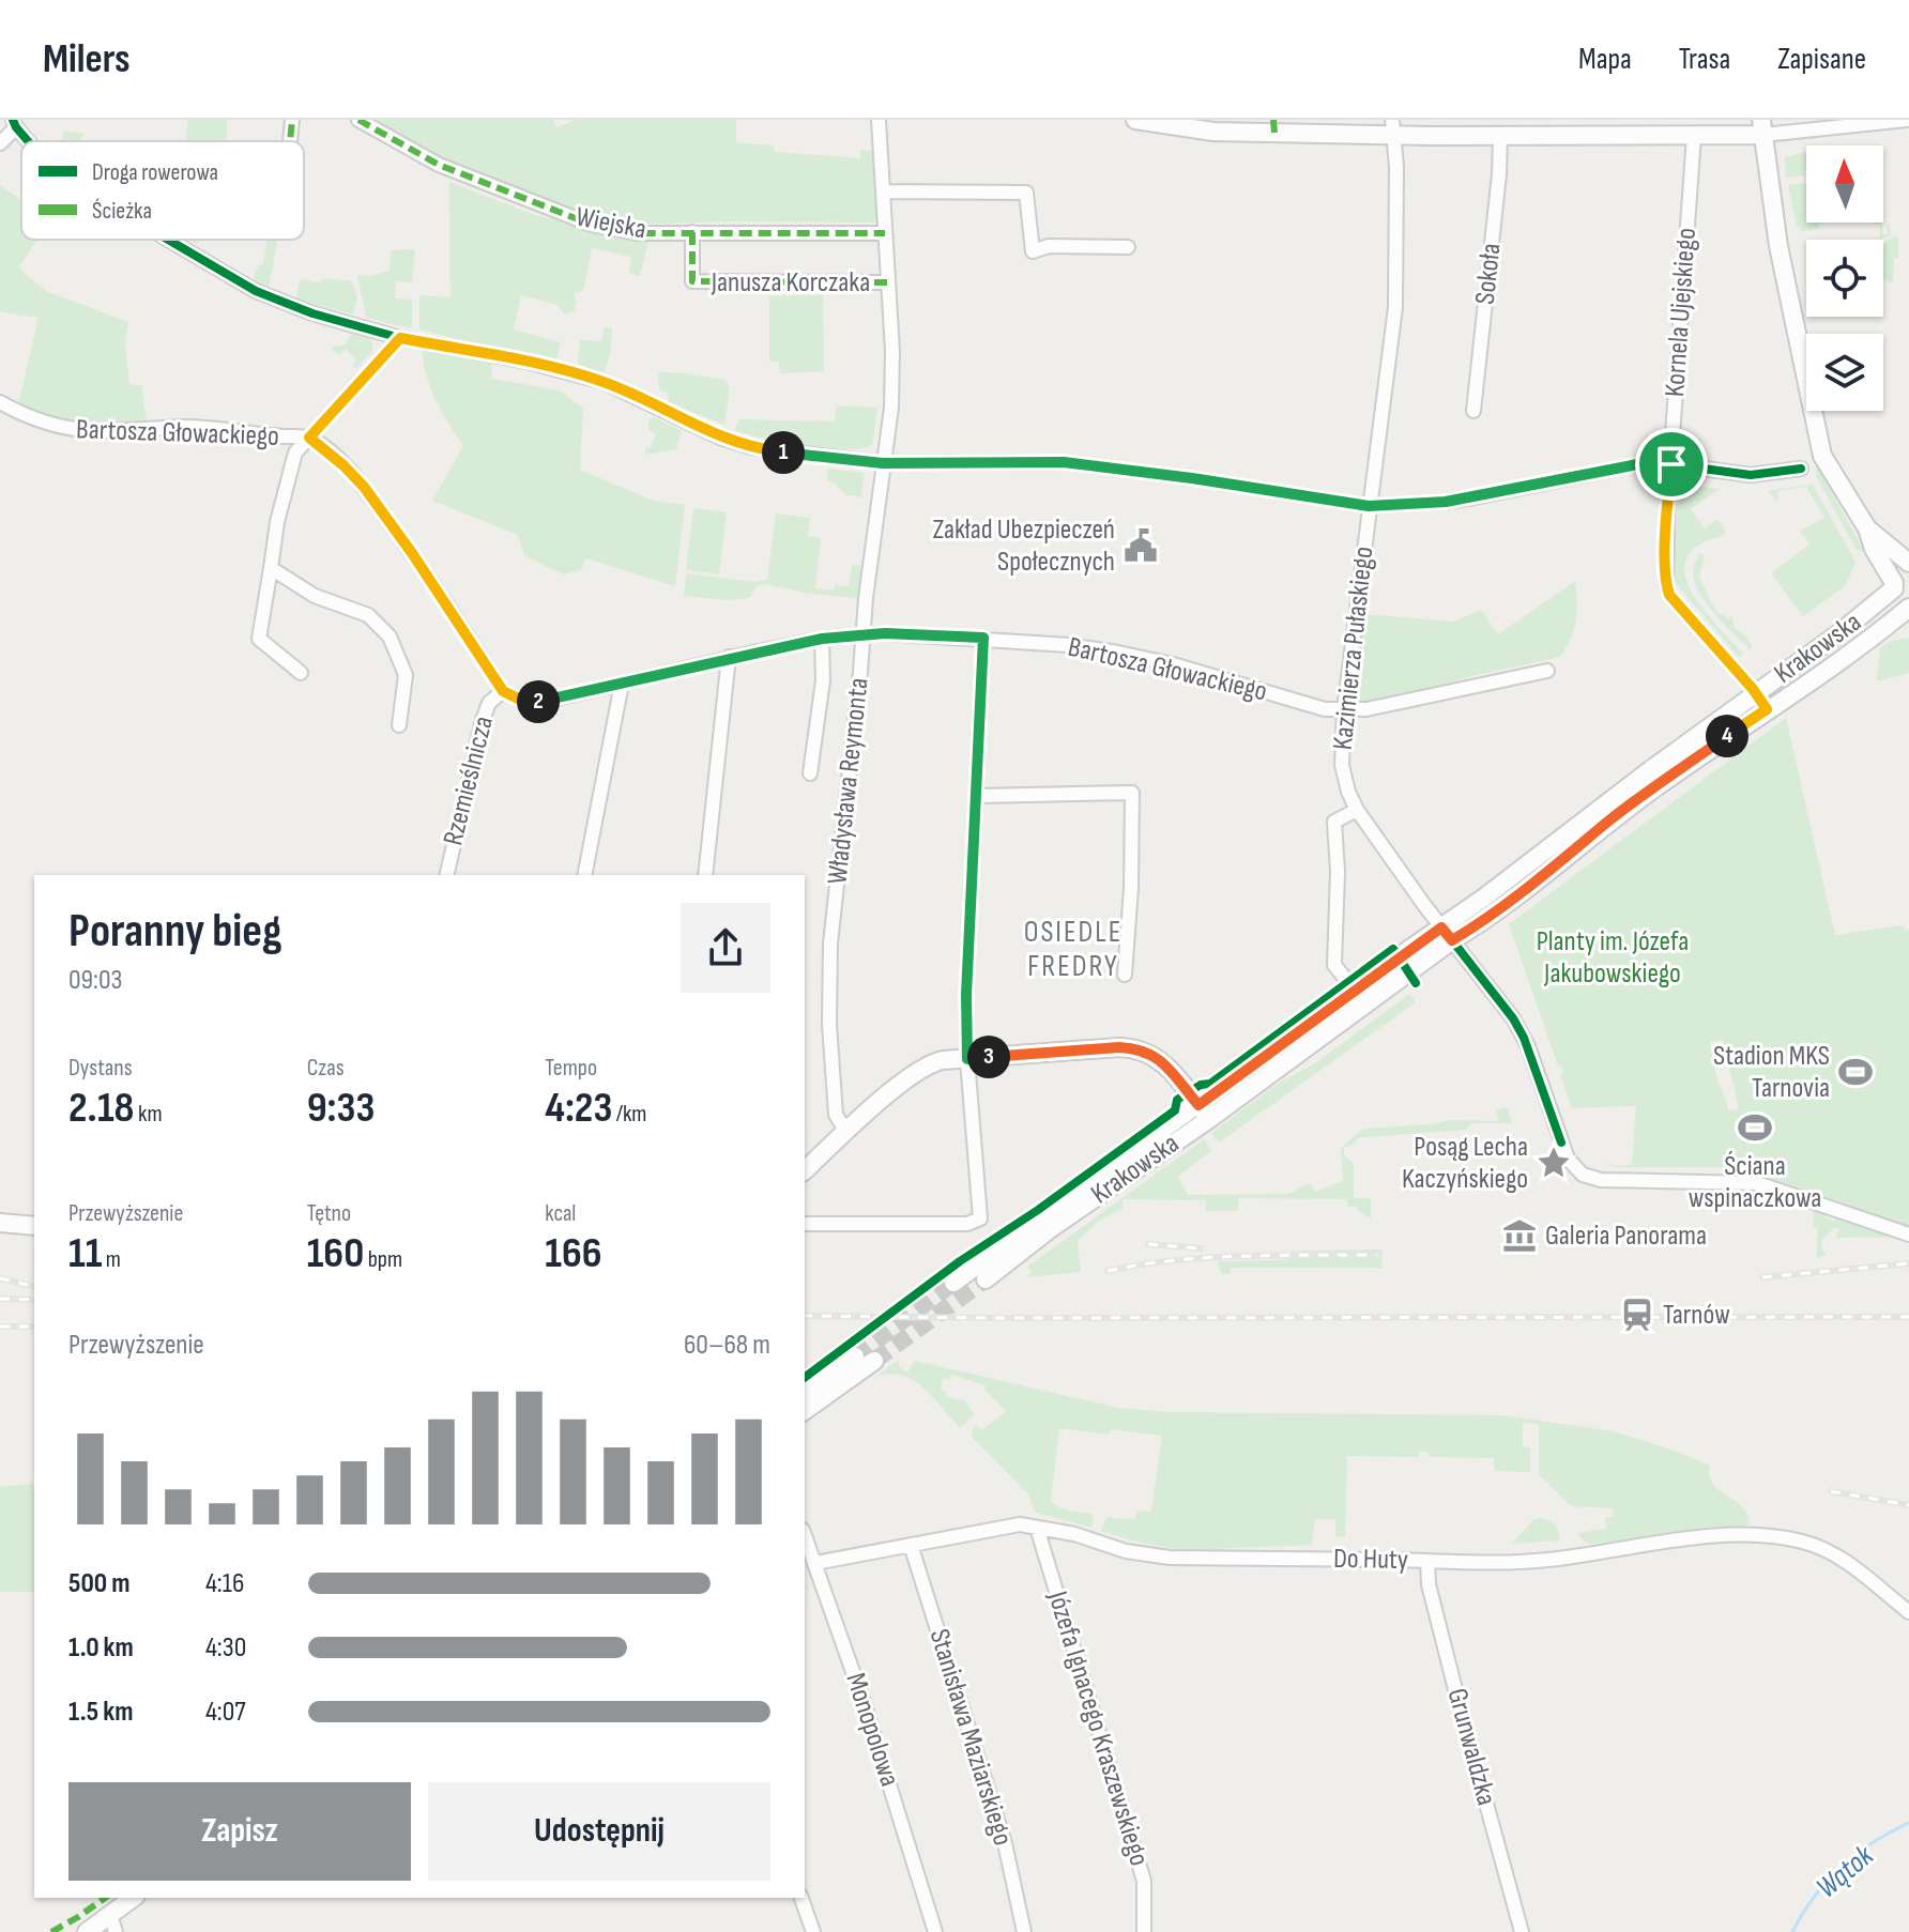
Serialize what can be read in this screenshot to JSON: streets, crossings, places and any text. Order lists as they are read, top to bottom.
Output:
{
  "streets": {
    "street": [
      "Wiejska",
      "Sokoła",
      "Janusza Korczaka",
      "Kornela Ujejskiego",
      "Bartosza Głowackiego",
      "Kazimierza Pułaskiego",
      "Krakowska",
      "Rzemieślnicza",
      "Władysława Reymonta",
      "Do Huty",
      "Józefa Ignacego Kraszewskiego",
      "Monopolowa",
      "Stanisława Maziarskiego",
      "Grunwaldzka"
    ]
  },
  "crossings": [
    ["Wiejska", "Janusza Korczaka"],
    ["Wiejska", "Władysława Reymonta"],
    ["Janusza Korczaka", "Władysława Reymonta"],
    ["Kornela Ujejskiego", "Krakowska"],
    ["Bartosza Głowackiego", "Kazimierza Pułaskiego"],
    ["Bartosza Głowackiego", "Rzemieślnicza"],
    ["Bartosza Głowackiego", "Władysława Reymonta"],
    ["Kazimierza Pułaskiego", "Krakowska"],
    ["Do Huty", "Józefa Ignacego Kraszewskiego"],
    ["Do Huty", "Monopolowa"],
    ["Do Huty", "Stanisława Maziarskiego"],
    ["Do Huty", "Grunwaldzka"]
  ],
  "districts": ["OSIEDLE FREDRY"],
  "water": ["Wątok"],
  "parks": ["Planty im. Józefa Jakubowskiego"],
  "places": {
    "public building": ["Zakład Ubezpieczeń Społecznych"],
    "sports": ["Stadion MKS Tarnovia", "Ściana wspinaczkowa"],
    "place": ["Posąg Lecha Kaczyńskiego"],
    "museum": ["Galeria Panorama"],
    "station": ["Tarnów"]
  },
  "legend": ["Droga rowerowa", "Ścieżka"],
  "north": "top",
  "page": {
    "header": "Milers",
    "nav": ["Mapa", "Trasa", "Zapisane"],
    "pins": [
      "1",
      "2",
      "4",
      "3"
    ],
    "heading": ["Poranny bieg", "09:03"],
    "stats": [
      ["Dystans", "2.18 km"],
      ["Czas", "9:33"],
      ["Tempo", "4:23 /km"],
      ["Przewyższenie", "11 m"],
      ["Tętno", "160 bpm"],
      ["kcal", "166"]
    ],
    "chart": ["Przewyższenie", "60–68 m"],
    "list": [
      {
        "name": "500 m",
        "note": "4:16"
      },
      {
        "name": "1.0 km",
        "note": "4:30"
      },
      {
        "name": "1.5 km",
        "note": "4:07"
      }
    ],
    "buttons": ["Zapisz", "Udostępnij"]
  }
}
